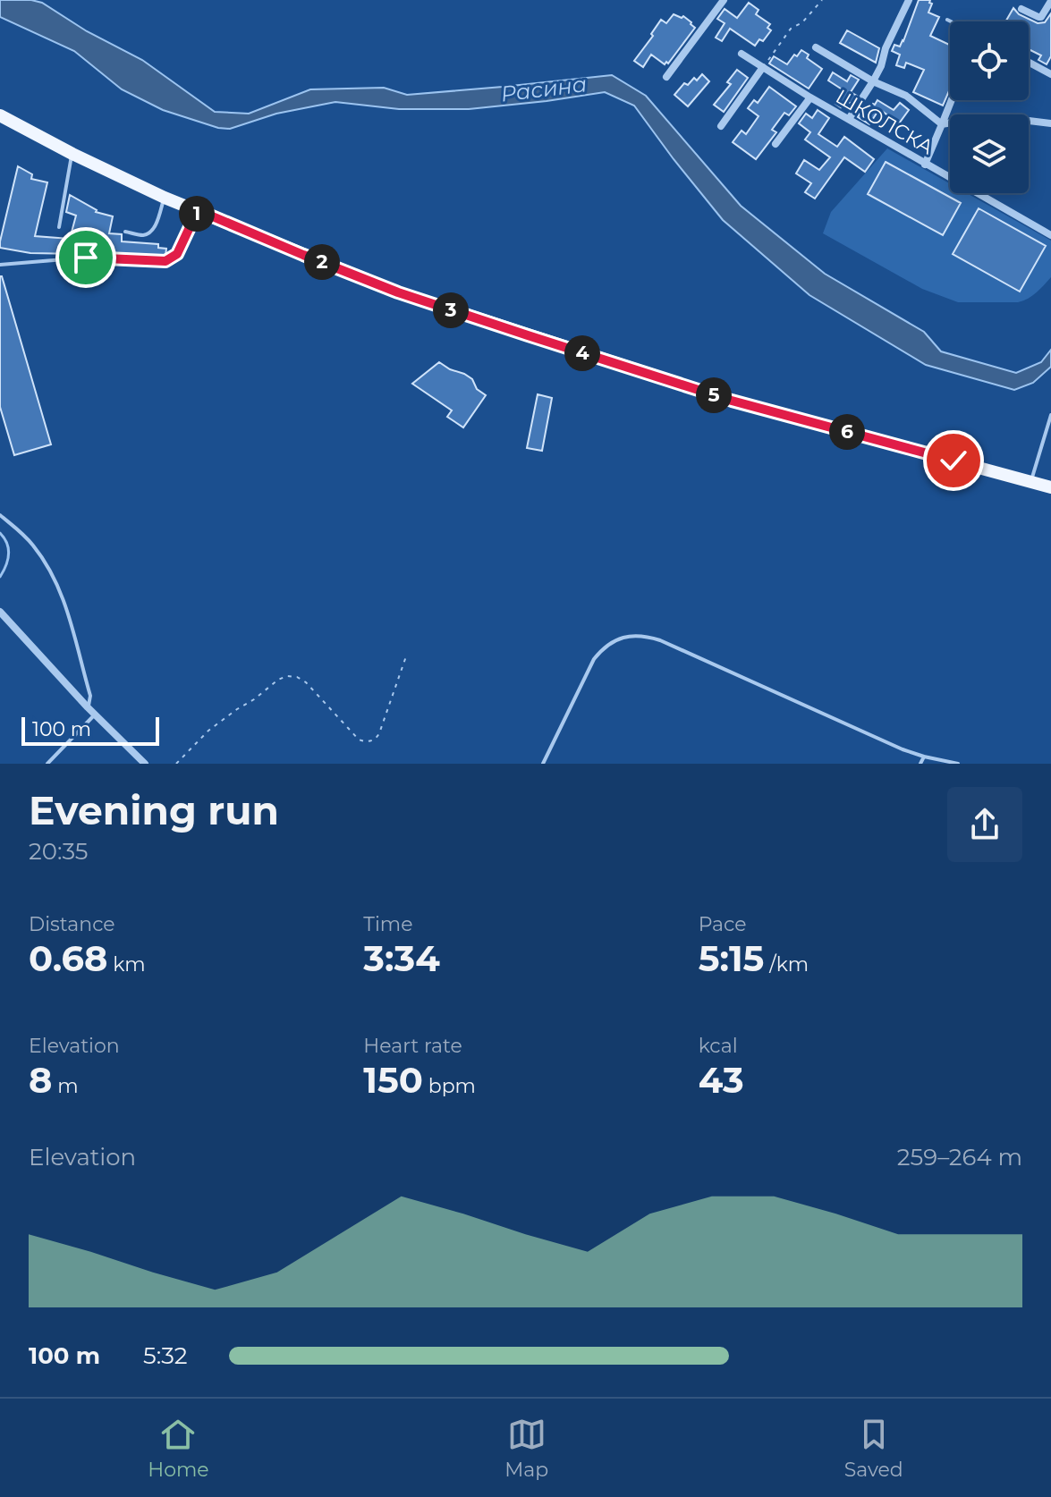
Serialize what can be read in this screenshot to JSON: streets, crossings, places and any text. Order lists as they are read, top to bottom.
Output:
{
  "streets": {
    "street": ["ШКОЛСКА"]
  },
  "water": ["Расина"],
  "scale_bar": "100 m",
  "page": {
    "pins": [
      "1",
      "2",
      "3",
      "4",
      "5",
      "6"
    ],
    "scale": "100 m",
    "heading": ["Evening run", "20:35"],
    "stats": [
      ["Distance", "0.68 km"],
      ["Time", "3:34"],
      ["Pace", "5:15 /km"],
      ["Elevation", "8 m"],
      ["Heart rate", "150 bpm"],
      ["kcal", "43"]
    ],
    "chart": ["Elevation", "259–264 m"],
    "list": [
      {
        "name": "100 m",
        "note": "5:32"
      }
    ],
    "tabs": ["Home", "Map", "Saved"]
  }
}
